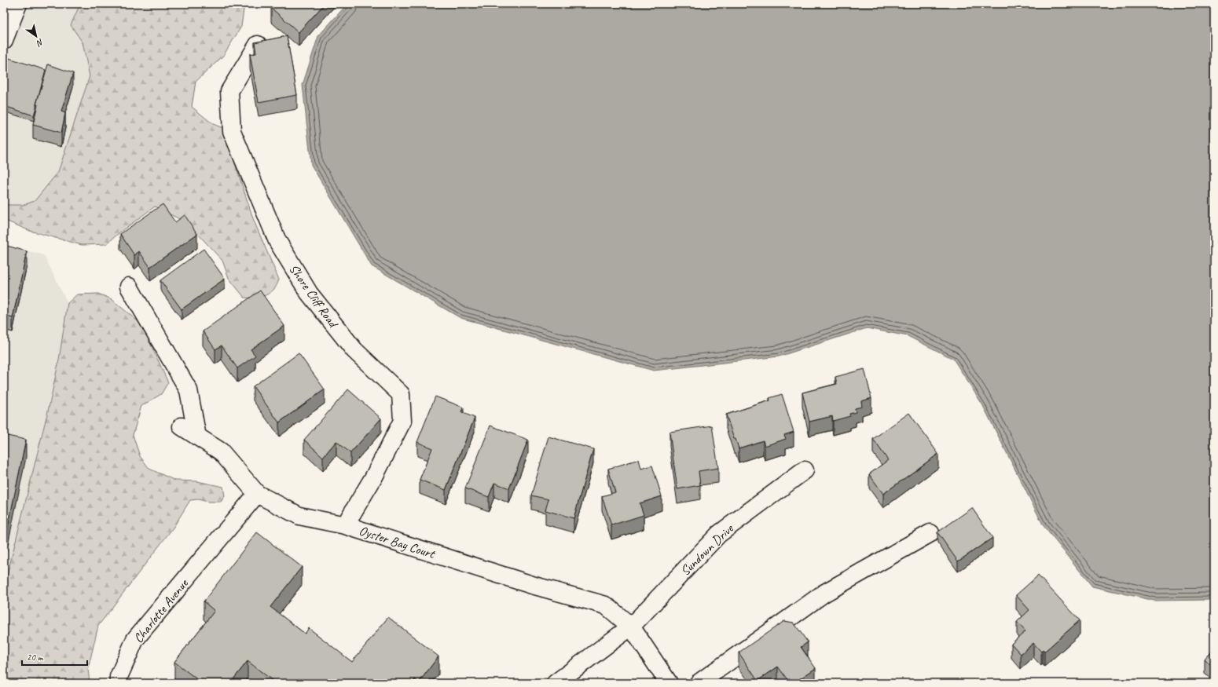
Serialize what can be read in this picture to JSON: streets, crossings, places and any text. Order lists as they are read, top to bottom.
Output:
{
  "streets": {
    "street": [
      "Shore Cliff Road",
      "Oyster Bay Court",
      "Sundown Drive",
      "Charlotte Avenue"
    ]
  },
  "crossings": [
    ["Shore Cliff Road", "Oyster Bay Court"],
    ["Oyster Bay Court", "Sundown Drive"],
    ["Oyster Bay Court", "Charlotte Avenue"]
  ],
  "scale_bar": "20 m",
  "north": "bottom right"
}
